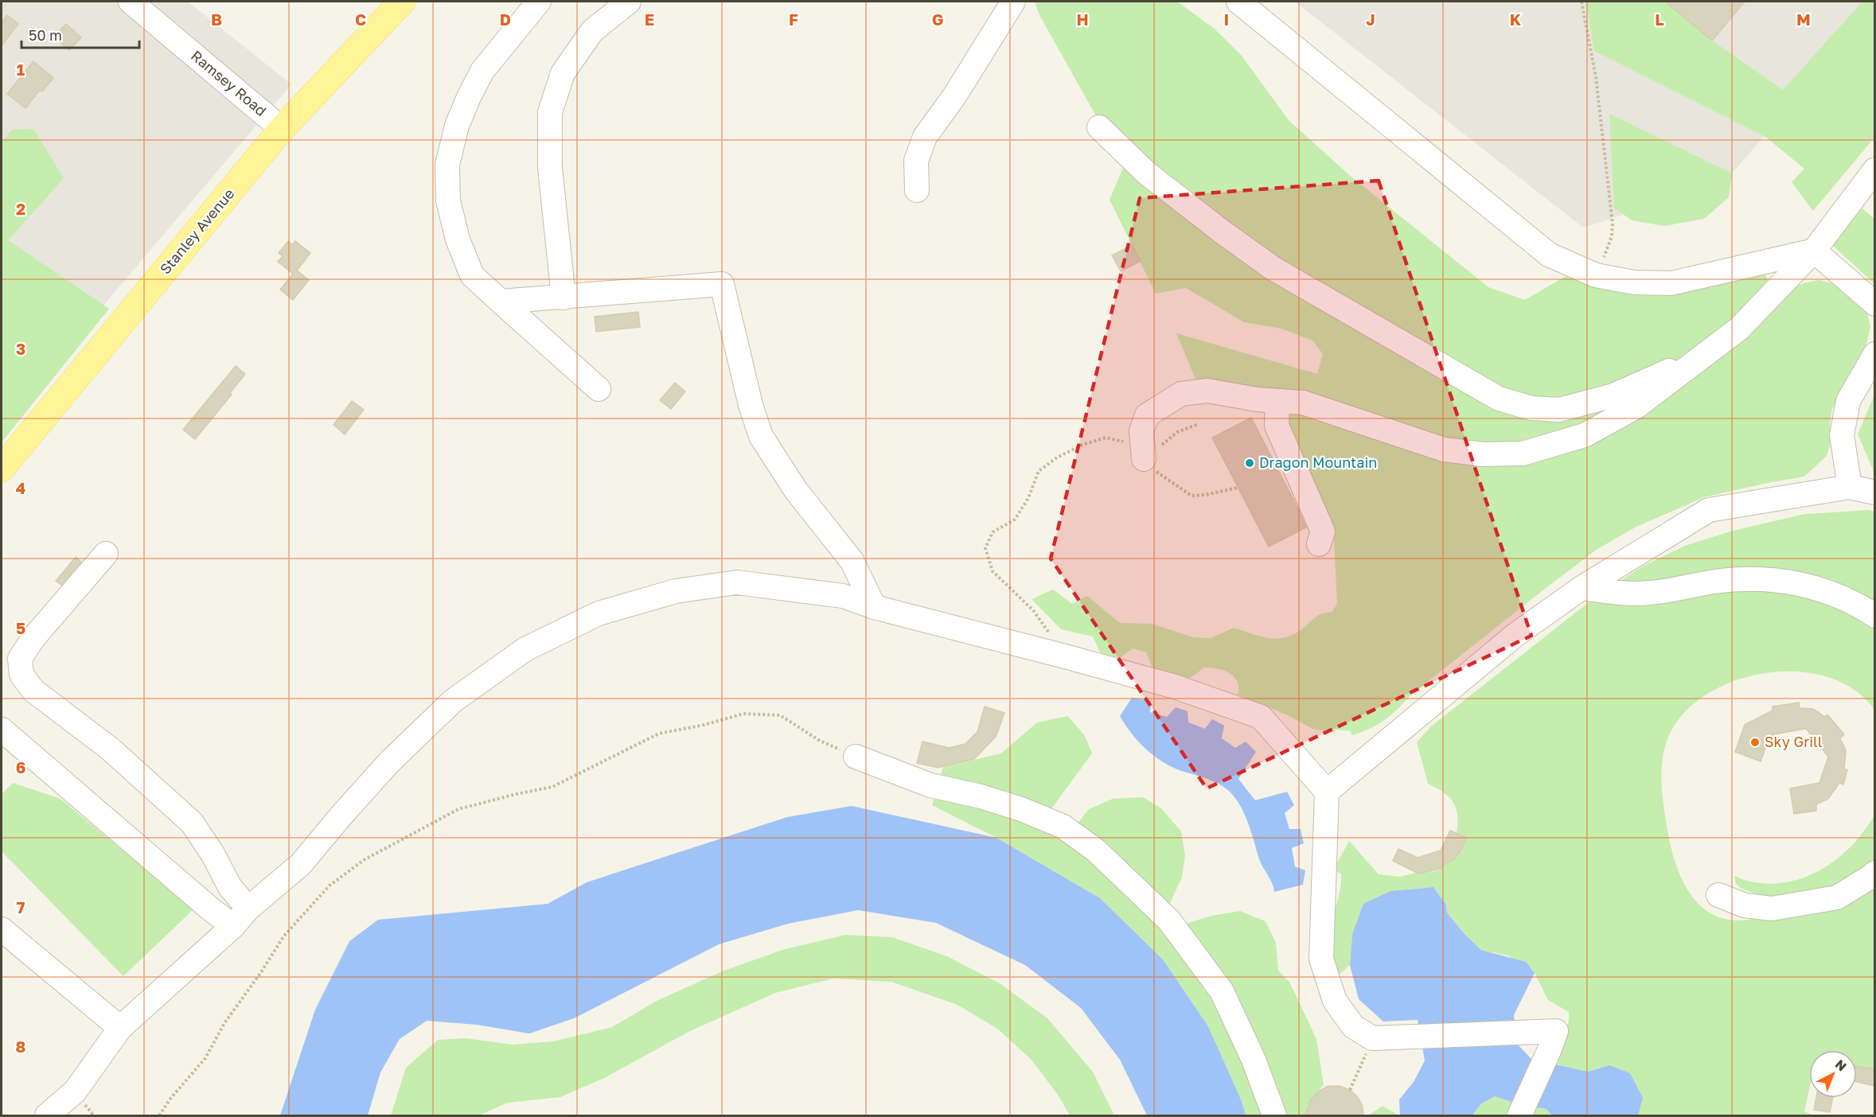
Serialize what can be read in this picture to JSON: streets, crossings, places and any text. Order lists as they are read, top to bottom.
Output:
{
  "streets": {
    "main road": ["Stanley Avenue"],
    "street": ["Ramsey Road"]
  },
  "crossings": [
    ["Ramsey Road", "Stanley Avenue"]
  ],
  "places": ["Dragon Mountain", "Sky Grill"],
  "scale_bar": "50 m",
  "north": "top right",
  "grid": {
    "columns": [
      "B",
      "C",
      "D",
      "E",
      "F",
      "G",
      "H",
      "I",
      "J",
      "K",
      "L",
      "M"
    ],
    "rows": [
      "1",
      "2",
      "3",
      "4",
      "5",
      "6",
      "7",
      "8"
    ]
  }
}
